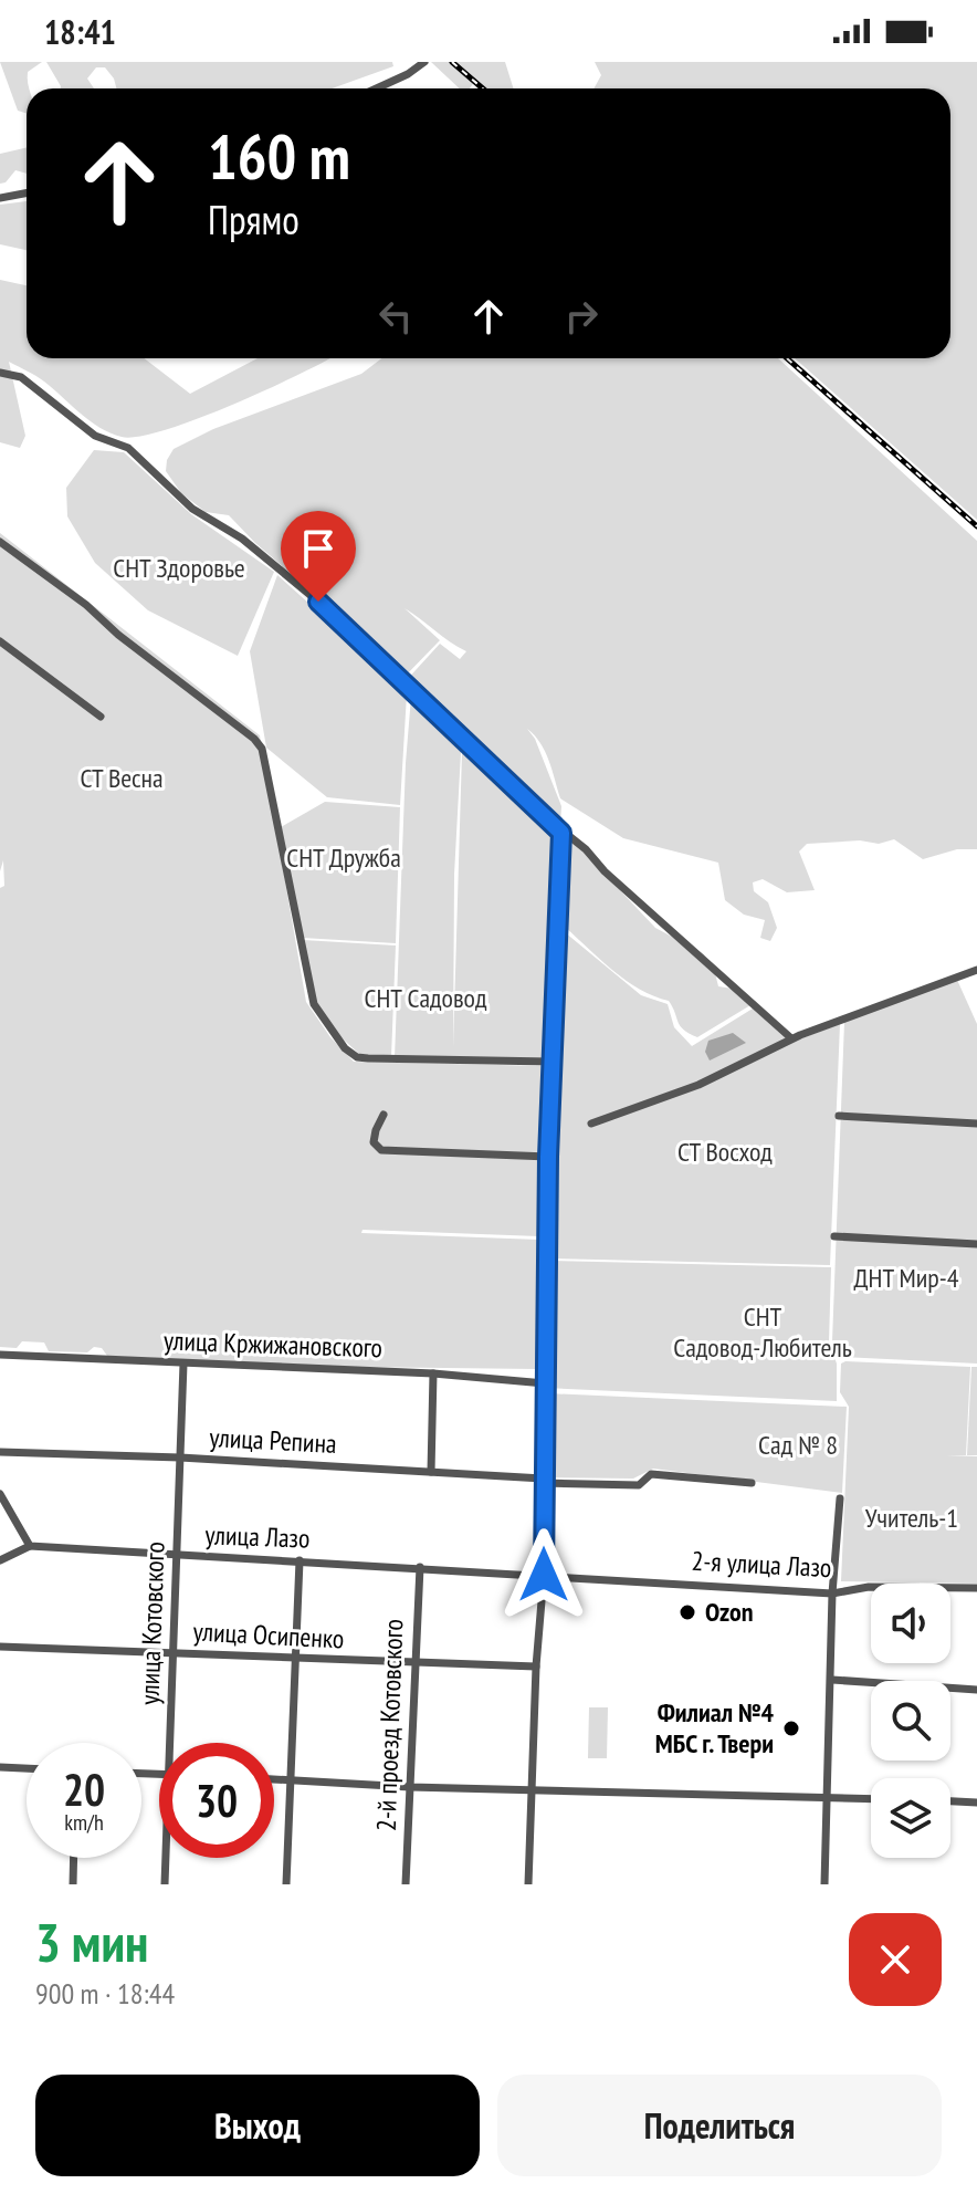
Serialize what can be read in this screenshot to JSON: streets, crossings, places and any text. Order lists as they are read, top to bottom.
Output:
{
  "streets": {
    "street": [
      "улица Кржижановского",
      "улица Репина",
      "улица Лазо",
      "2-я улица Лазо",
      "улица Котовского",
      "улица Осипенко",
      "2-й проезд Котовского"
    ]
  },
  "crossings": [
    ["улица Кржижановского", "улица Котовского"],
    ["улица Репина", "улица Котовского"],
    ["улица Лазо", "2-я улица Лазо"],
    ["улица Лазо", "улица Котовского"],
    ["улица Лазо", "2-й проезд Котовского"],
    ["улица Котовского", "улица Осипенко"],
    ["улица Осипенко", "2-й проезд Котовского"]
  ],
  "parks": [
    "СНТ Здоровье",
    "СТ Весна",
    "СНТ Дружба",
    "СНТ Садовод",
    "СТ Восход",
    "ДНТ Мир-4",
    "СНТ Садовод-Любитель",
    "Сад № 8",
    "Учитель-1"
  ],
  "places": ["Ozon", "Филиал №4 МБС г. Твери"],
  "page": {
    "status": "18:41",
    "turn": ["160 m", "Прямо"],
    "speed": "20 km/h",
    "limit": "30",
    "heading": ["3 мин", "900 m · 18:44"],
    "buttons": ["Выход", "Поделиться"]
  }
}
